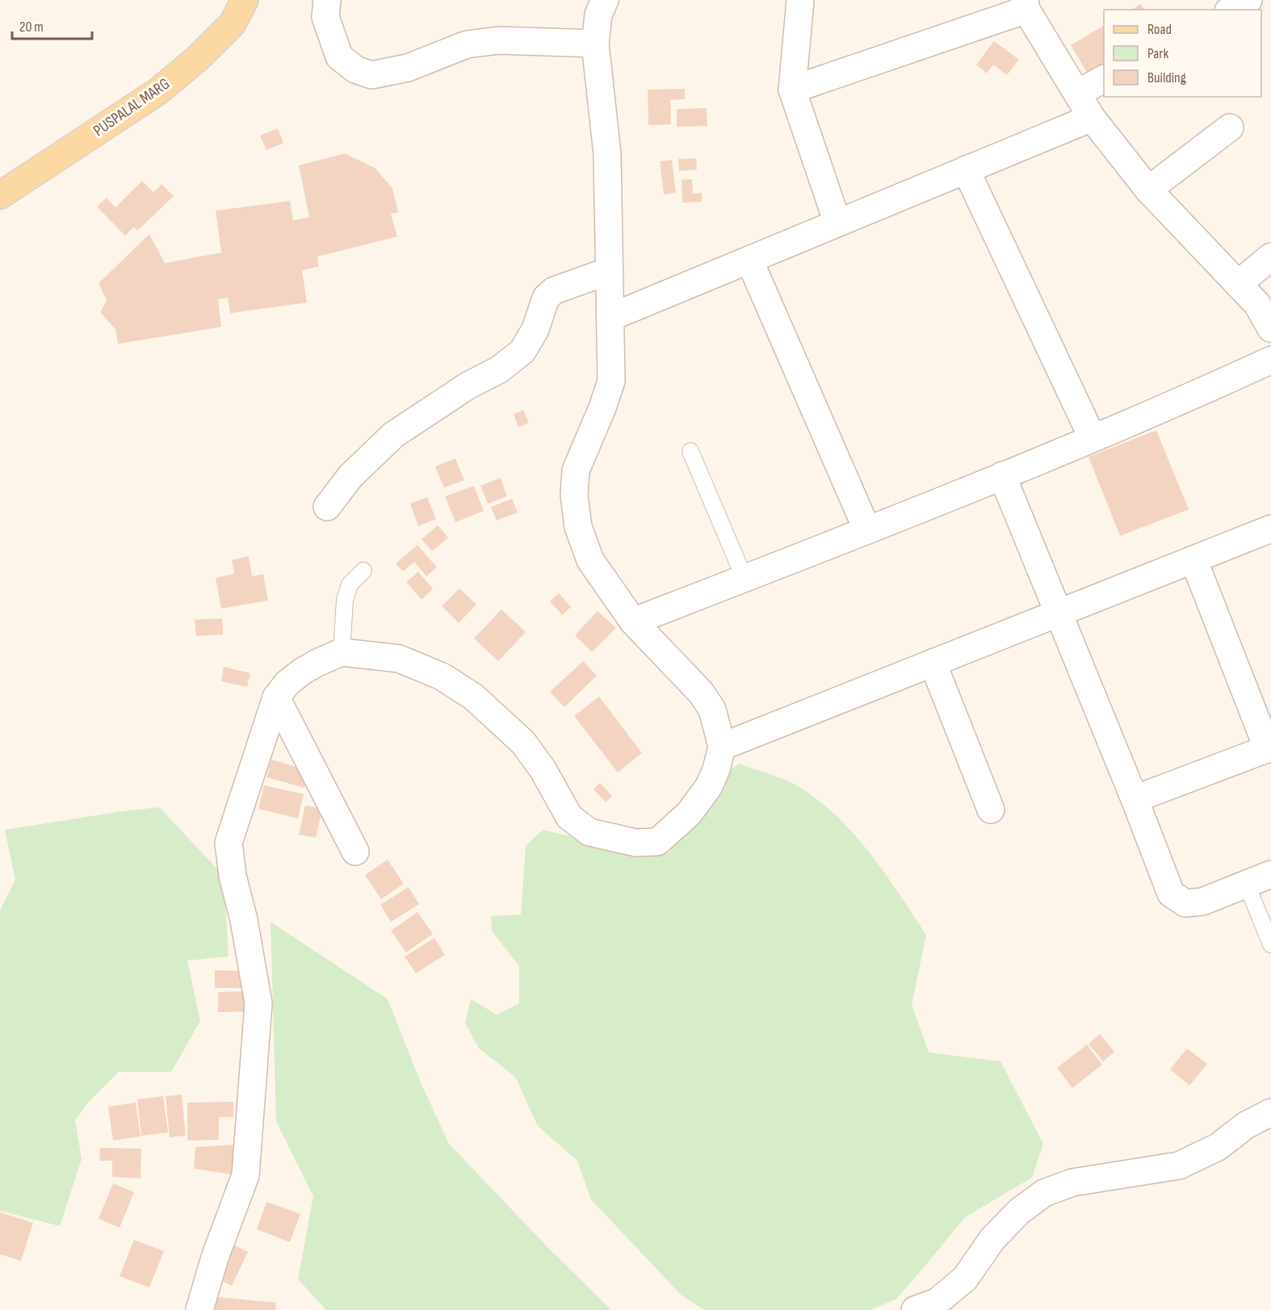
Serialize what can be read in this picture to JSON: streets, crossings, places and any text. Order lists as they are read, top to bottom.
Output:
{
  "streets": {
    "main road": ["PUSPALAL MARG"]
  },
  "legend": ["Road", "Park", "Building"],
  "scale_bar": "20 m"
}
